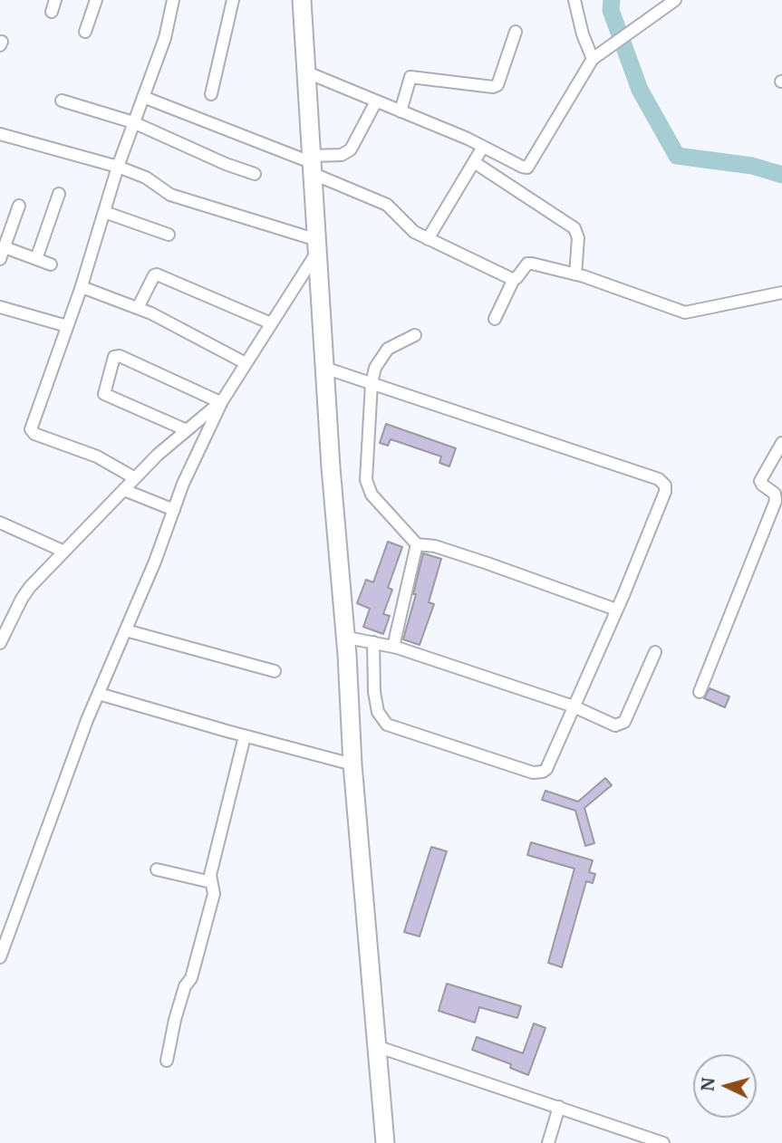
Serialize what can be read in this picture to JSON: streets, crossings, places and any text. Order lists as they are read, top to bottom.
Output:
{
  "north": "left"
}
